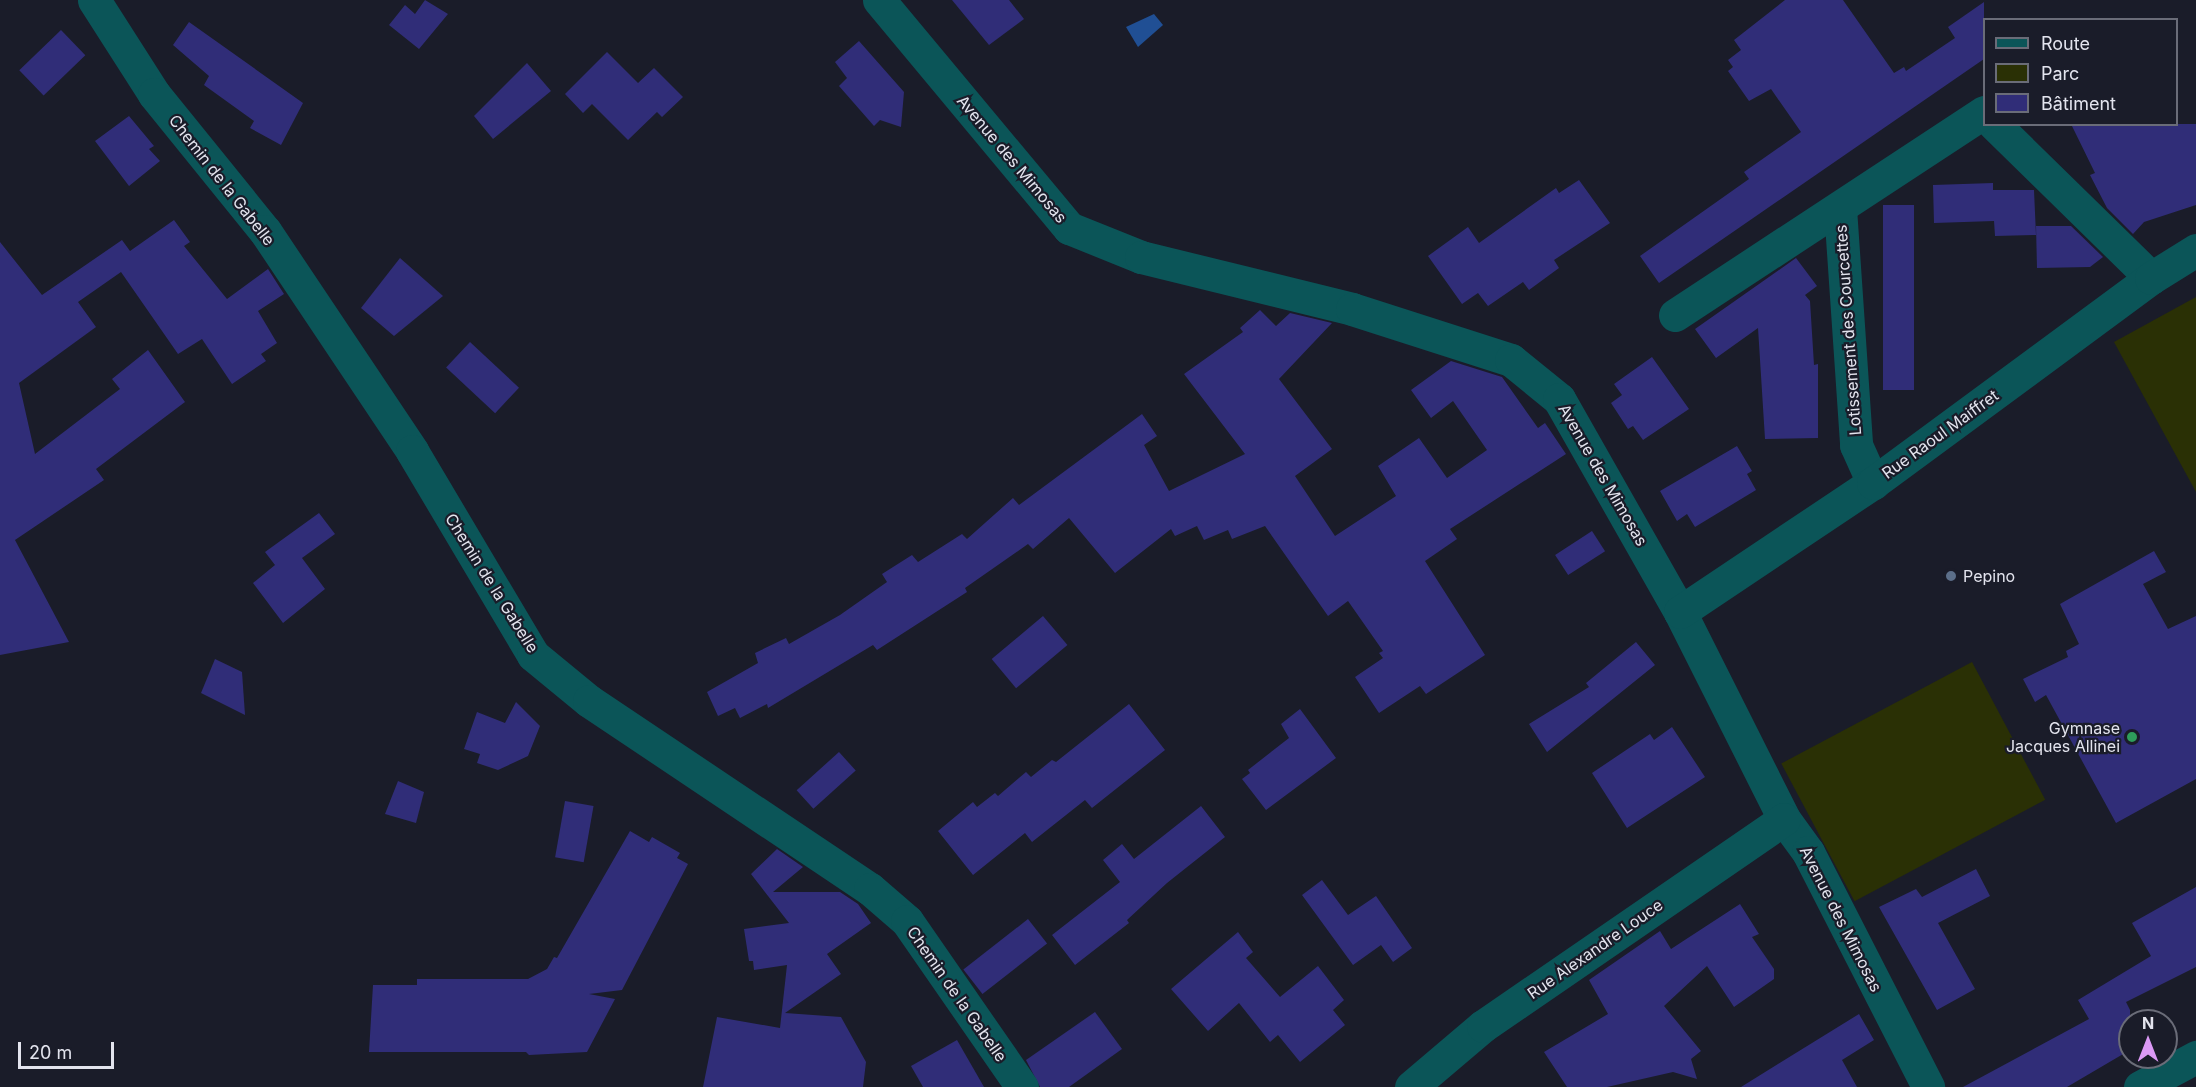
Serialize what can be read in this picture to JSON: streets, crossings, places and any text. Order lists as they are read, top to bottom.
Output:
{
  "streets": {
    "street": [
      "Avenue des Mimosas",
      "Chemin de la Gabelle",
      "Lotissement des Courcettes",
      "Rue Raoul Maiffret",
      "Rue Alexandre Louce"
    ]
  },
  "crossings": [
    ["Avenue des Mimosas", "Rue Raoul Maiffret"],
    ["Avenue des Mimosas", "Rue Alexandre Louce"],
    ["Lotissement des Courcettes", "Rue Raoul Maiffret"]
  ],
  "places": ["Pepino", "Gymnase Jacques Allinei"],
  "legend": ["Route", "Parc", "Bâtiment"],
  "scale_bar": "20 m",
  "north": "top"
}
